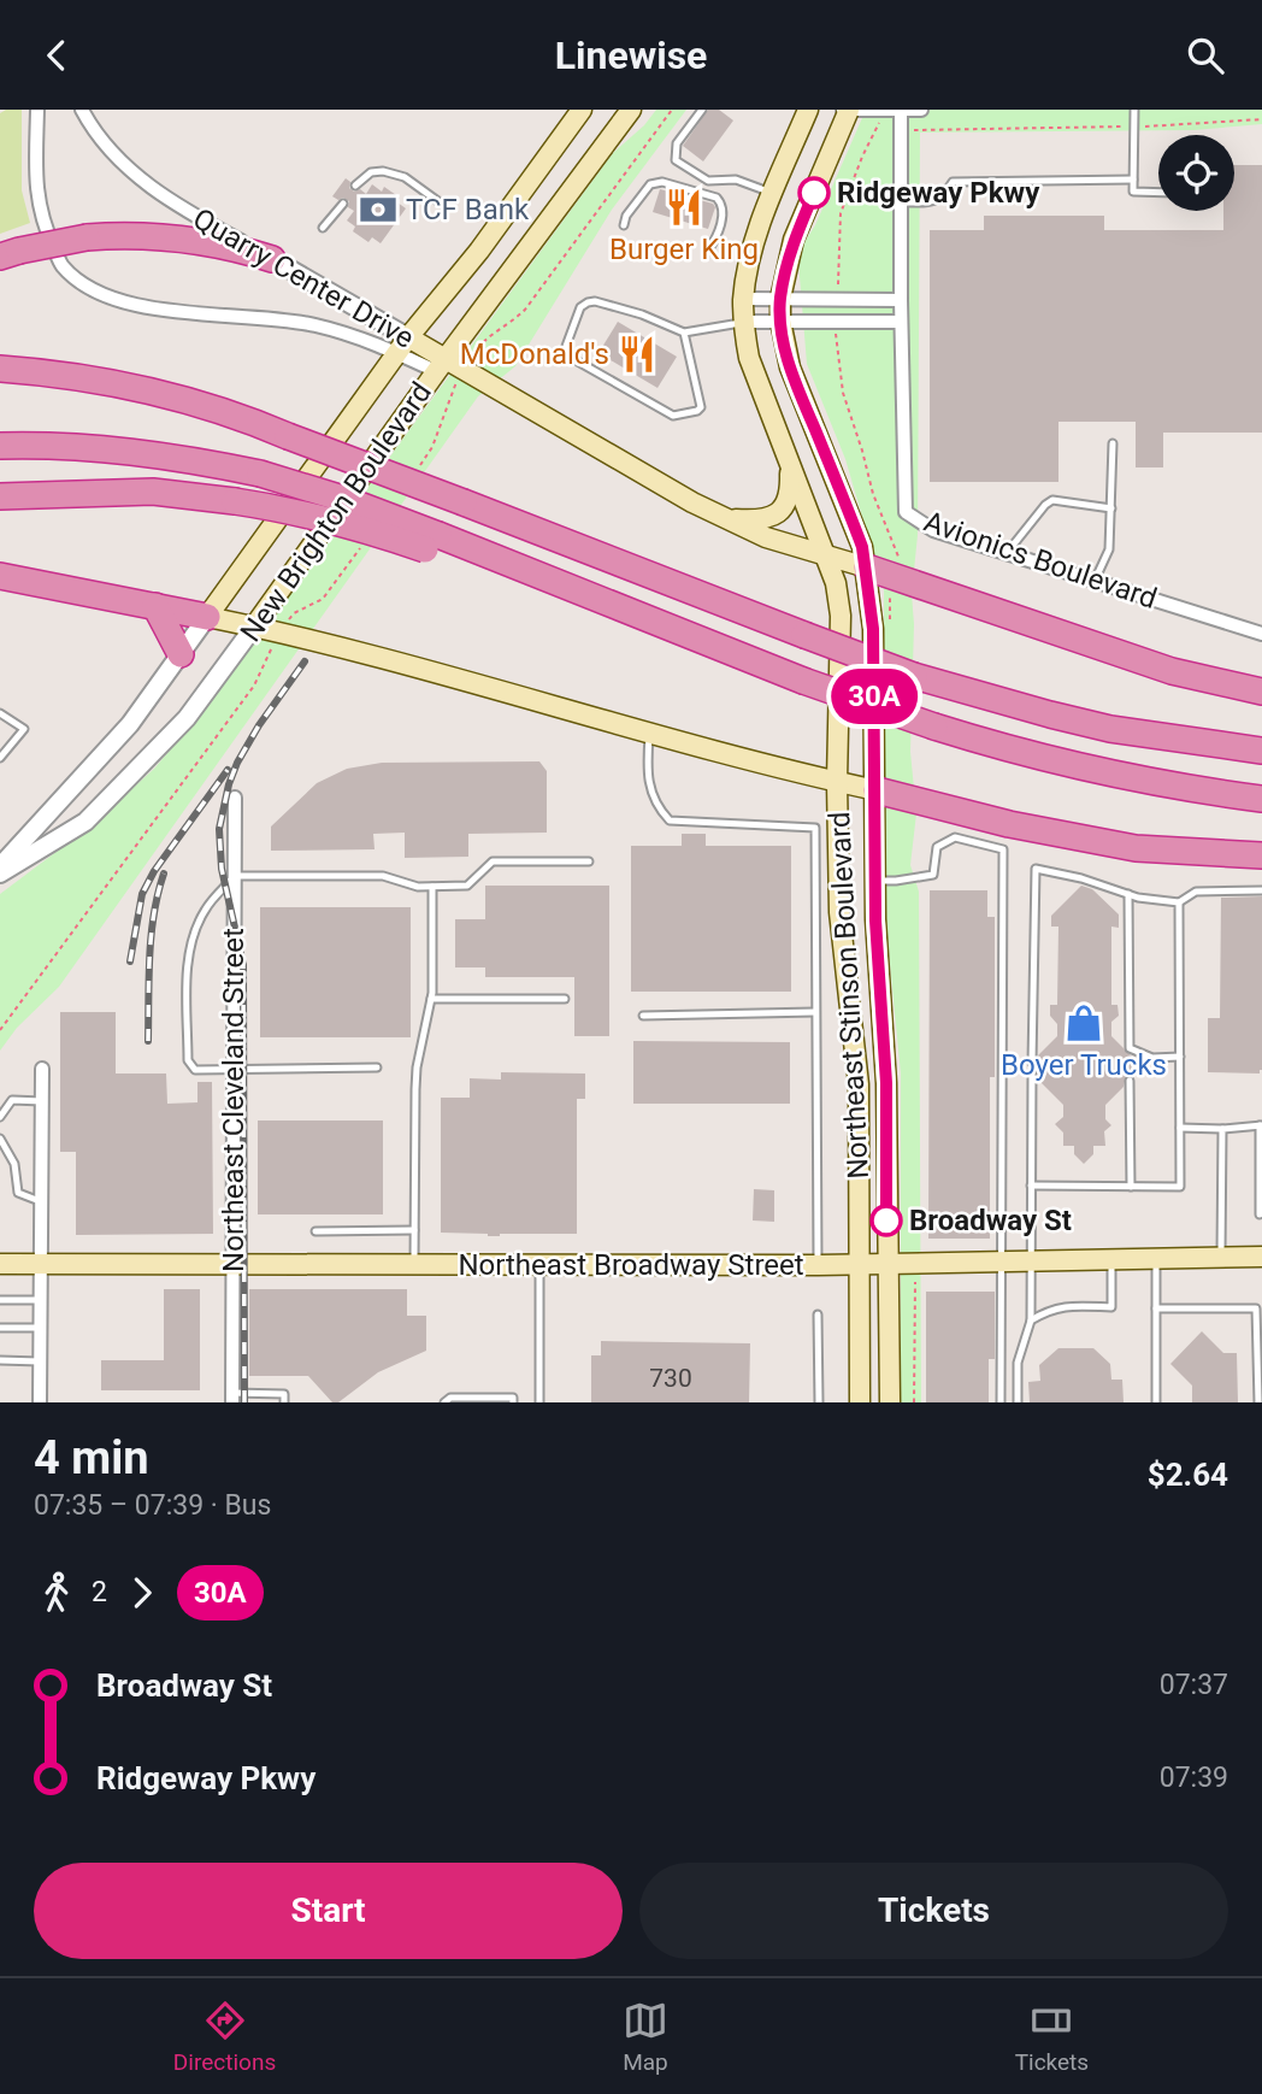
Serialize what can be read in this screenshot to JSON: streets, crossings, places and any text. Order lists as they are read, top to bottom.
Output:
{
  "streets": {
    "main road": [
      "Quarry Center Drive",
      "New Brighton Boulevard",
      "Northeast Stinson Boulevard",
      "Northeast Broadway Street"
    ],
    "street": ["Avionics Boulevard", "Northeast Cleveland Street"]
  },
  "crossings": [
    ["Quarry Center Drive", "New Brighton Boulevard"],
    ["Quarry Center Drive", "Northeast Stinson Boulevard"],
    ["Northeast Stinson Boulevard", "Northeast Broadway Street"],
    ["Northeast Cleveland Street", "Northeast Broadway Street"]
  ],
  "places": {
    "other": ["Ridgeway Pkwy", "Broadway St"],
    "restaurant": ["Burger King", "McDonald's"],
    "bank": ["TCF Bank"],
    "shop": ["Boyer Trucks"]
  },
  "lines": ["bus line 30A"],
  "house_numbers": ["730"],
  "page": {
    "header": "Linewise",
    "on_map": "30A",
    "heading": ["4 min", "07:35 – 07:39 · Bus", "$2.64"],
    "legs": ["2", "30A"],
    "list": [
      {
        "name": "Broadway St",
        "value": "07:37"
      },
      {
        "name": "Ridgeway Pkwy",
        "value": "07:39"
      }
    ],
    "buttons": ["Start", "Tickets"],
    "tabs": ["Directions", "Map", "Tickets"]
  }
}
